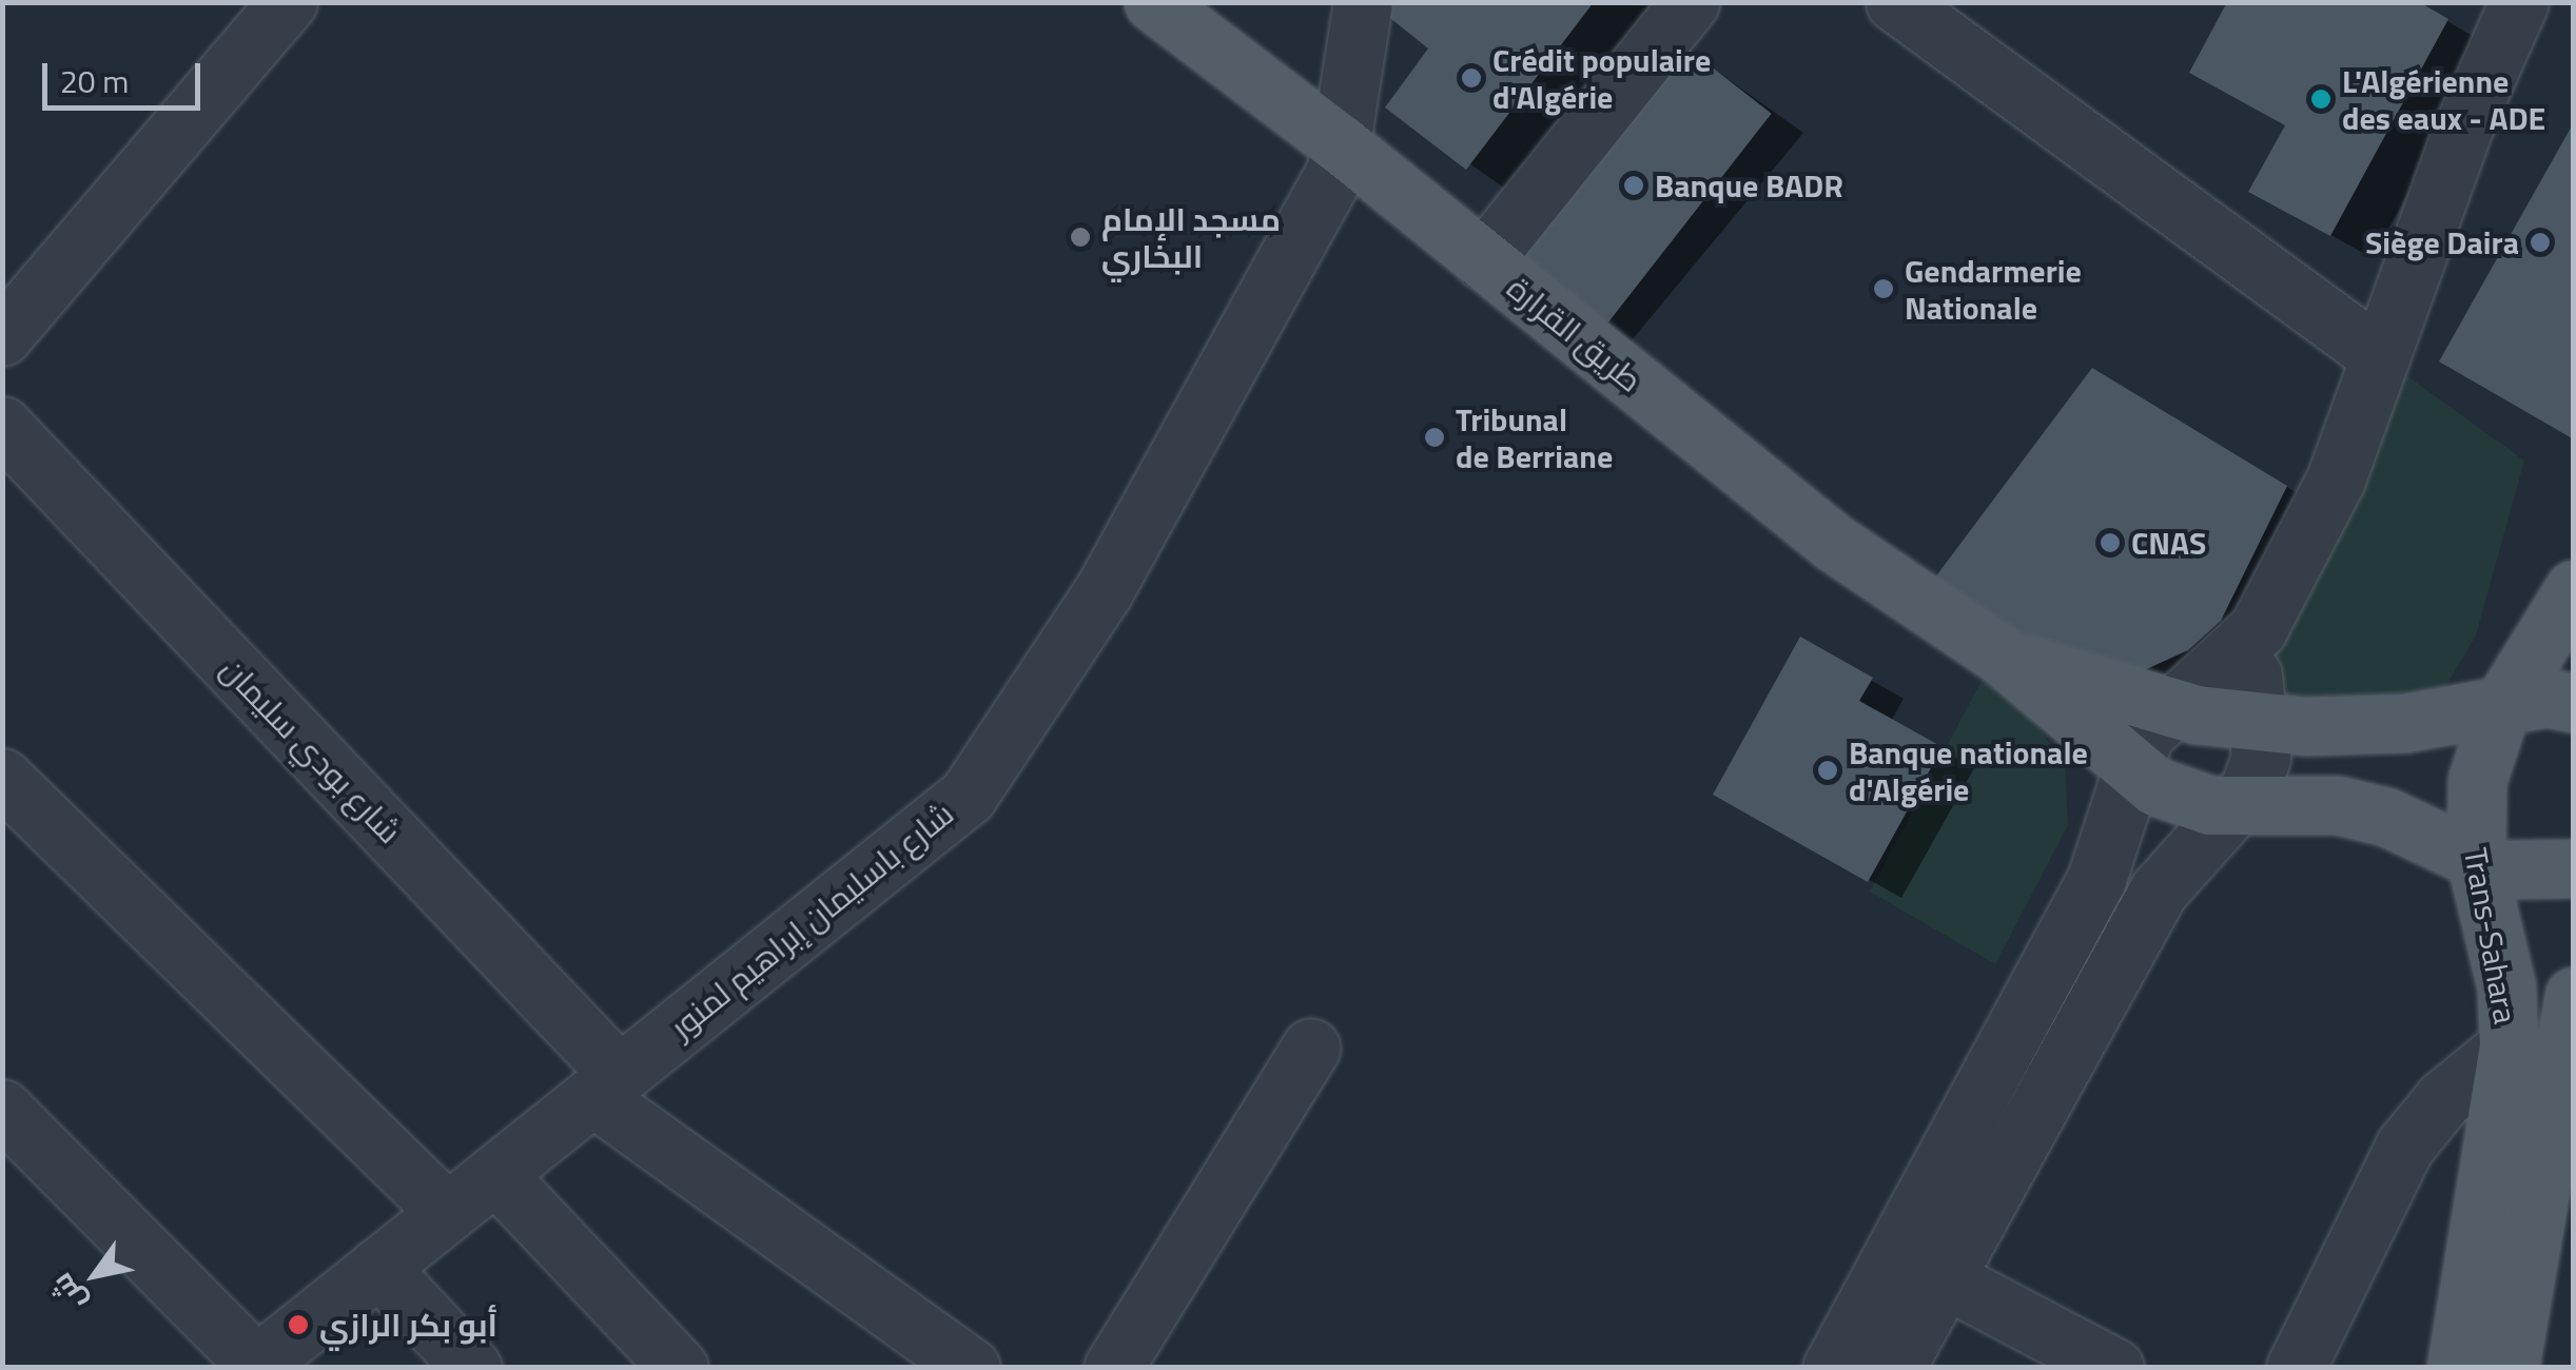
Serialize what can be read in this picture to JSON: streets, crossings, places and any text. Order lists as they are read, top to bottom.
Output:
{
  "streets": {
    "main road": ["طريق القرارة", "Trans-Sahara"],
    "street": ["شارع بودي سليمان", "شارع باسليمان إبراهيم لمنور"]
  },
  "crossings": [
    ["طريق القرارة", "شارع باسليمان إبراهيم لمنور"],
    ["شارع بودي سليمان", "شارع باسليمان إبراهيم لمنور"]
  ],
  "places": [
    "Crédit populaire d'Algérie",
    "L'Algérienne des eaux - ADE",
    "Banque BADR",
    "مسجد الإمام البخاري",
    "Siège Daira",
    "Gendarmerie Nationale",
    "Tribunal de Berriane",
    "CNAS",
    "Banque nationale d'Algérie",
    "أبو بكر الرازي"
  ],
  "scale_bar": "20 m",
  "north": "bottom left"
}
